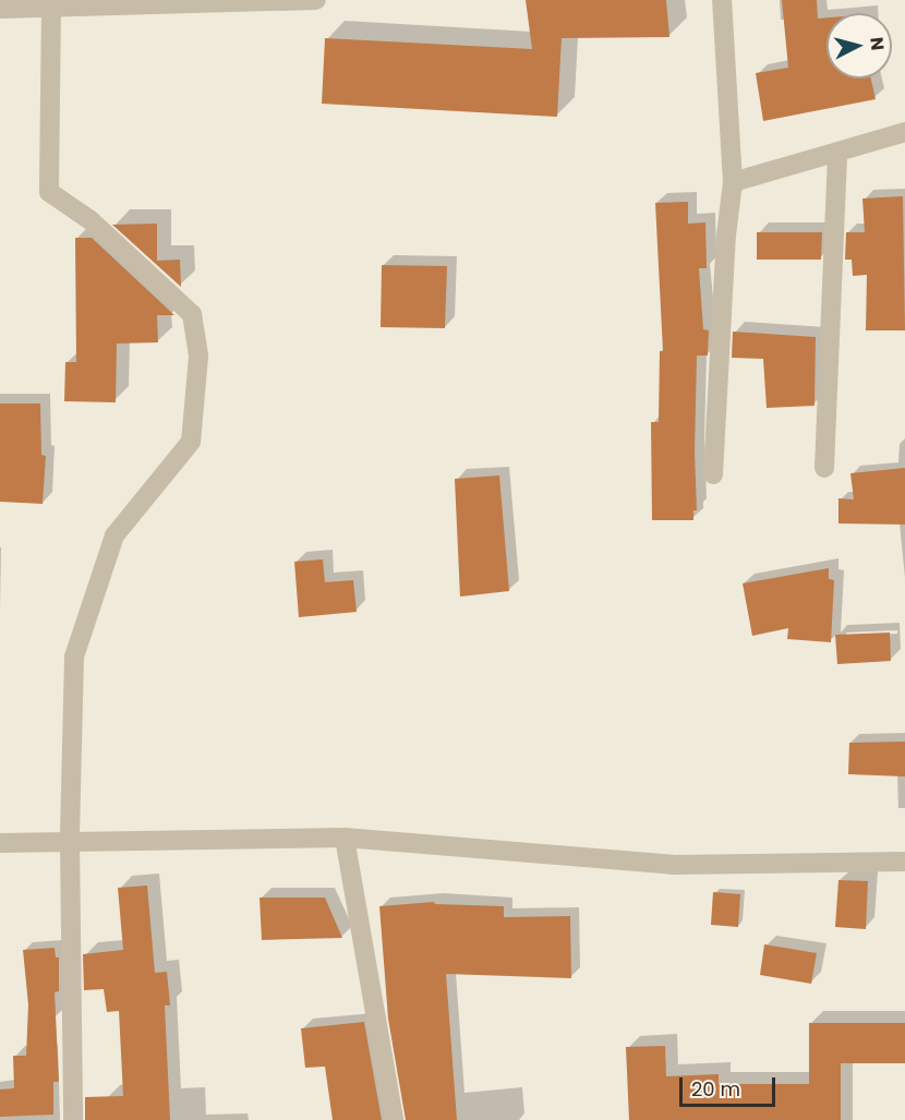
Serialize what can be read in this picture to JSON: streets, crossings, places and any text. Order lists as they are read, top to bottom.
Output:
{
  "scale_bar": "20 m",
  "north": "right"
}
